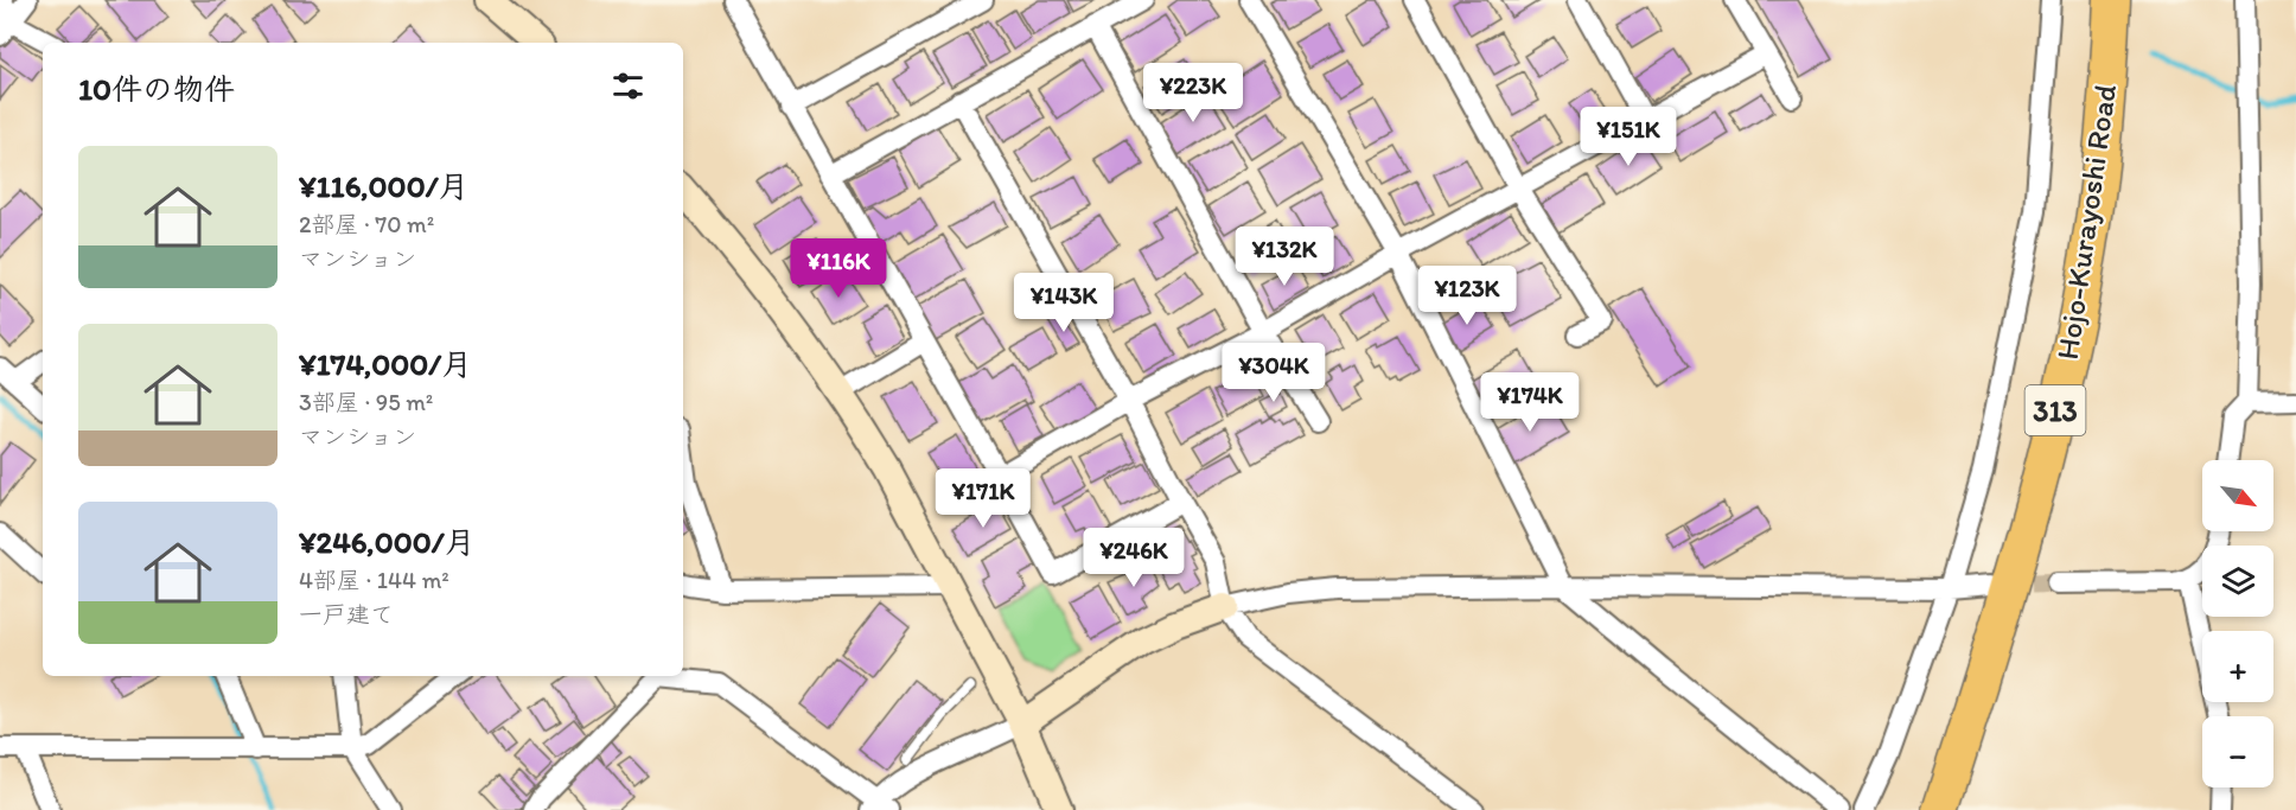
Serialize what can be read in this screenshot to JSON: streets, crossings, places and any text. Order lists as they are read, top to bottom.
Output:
{
  "streets": {
    "highway": ["Hojo-Kurayoshi Road", "313"]
  },
  "north": "bottom right",
  "page": {
    "heading": "10件の物件",
    "price": [
      "¥223K",
      "¥151K",
      "¥132K",
      "¥116K",
      "¥123K",
      "¥143K",
      "¥304K",
      "¥174K",
      "¥171K",
      "¥246K"
    ],
    "list": [
      {
        "name": "¥116,000/月",
        "note": "2部屋 · 70 m² · マンション"
      },
      {
        "name": "¥174,000/月",
        "note": "3部屋 · 95 m² · マンション"
      },
      {
        "name": "¥246,000/月",
        "note": "4部屋 · 144 m² · 一戸建て"
      }
    ],
    "map_buttons": ["+", "−"]
  }
}
